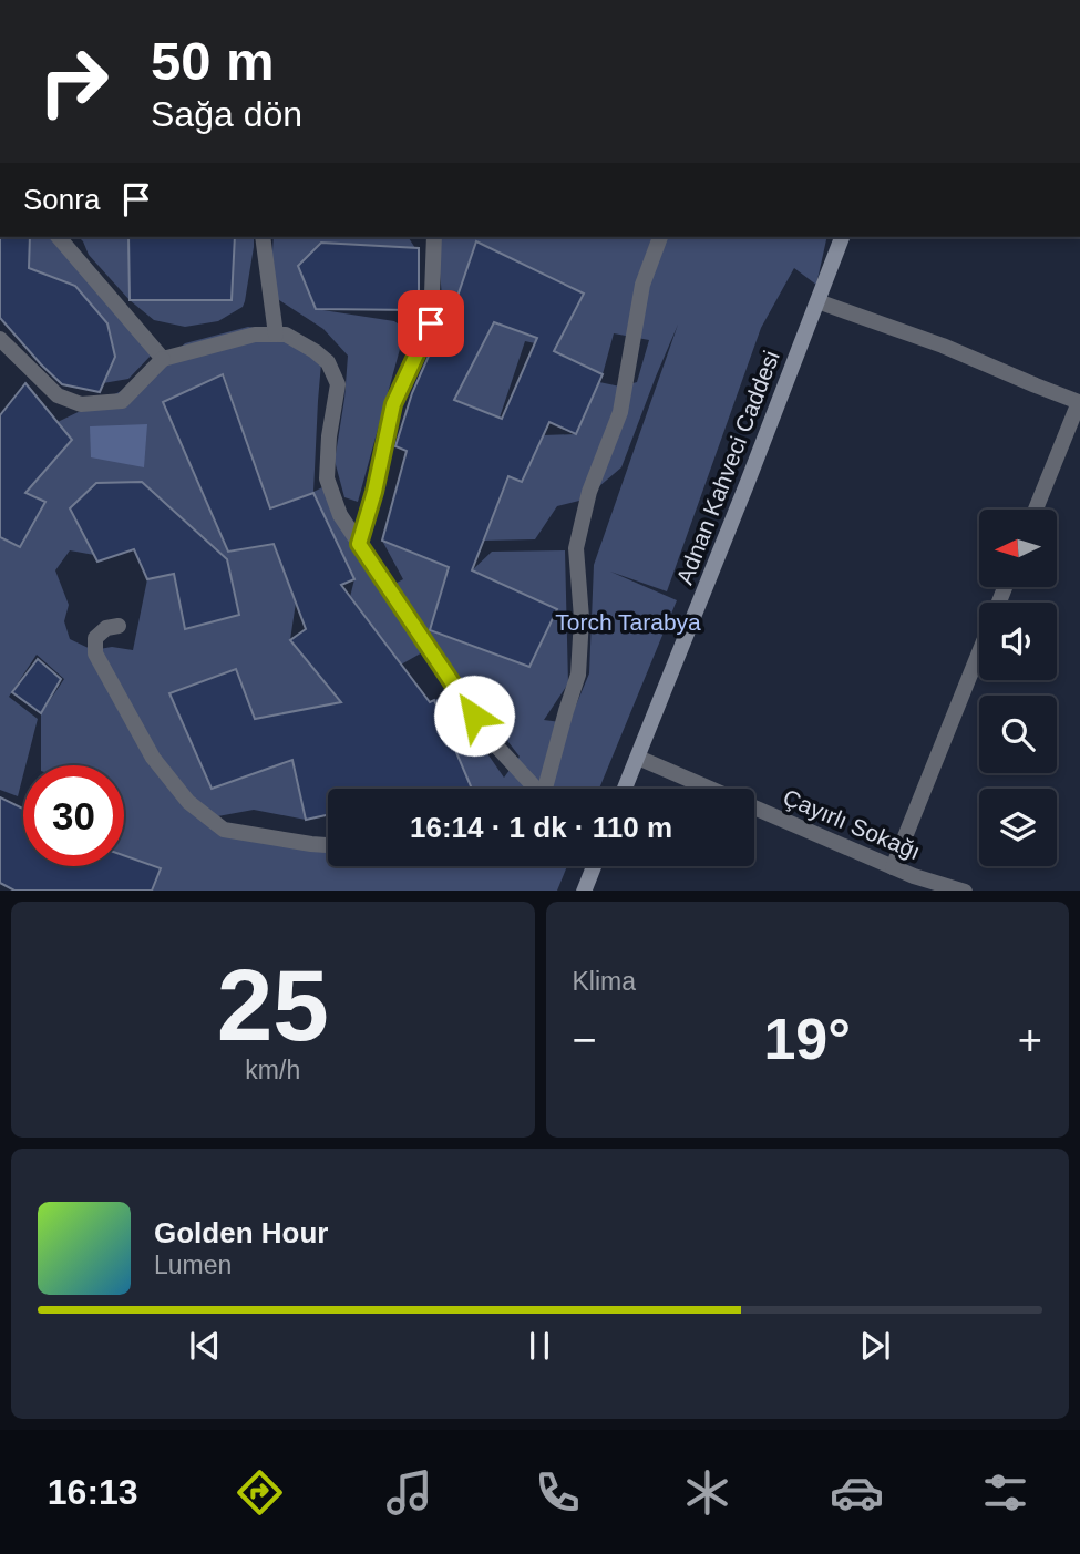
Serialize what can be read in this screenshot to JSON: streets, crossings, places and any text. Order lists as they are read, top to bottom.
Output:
{
  "streets": {
    "main road": ["Adnan Kahveci Caddesi"],
    "street": ["Çayırlı Sokağı"]
  },
  "crossings": [
    ["Adnan Kahveci Caddesi", "Çayırlı Sokağı"]
  ],
  "parks": ["Torch Tarabya"],
  "north": "left",
  "page": {
    "turn": ["50 m", "Sağa dön"],
    "then": "Sonra",
    "limit": "30",
    "trip": "16:14 · 1 dk · 110 m",
    "tile": [
      ["25", "km/h"],
      "Klima"
    ],
    "heat": ["−", "19°", "+"],
    "song": ["Golden Hour", "Lumen"],
    "tabs": "16:13"
  }
}
